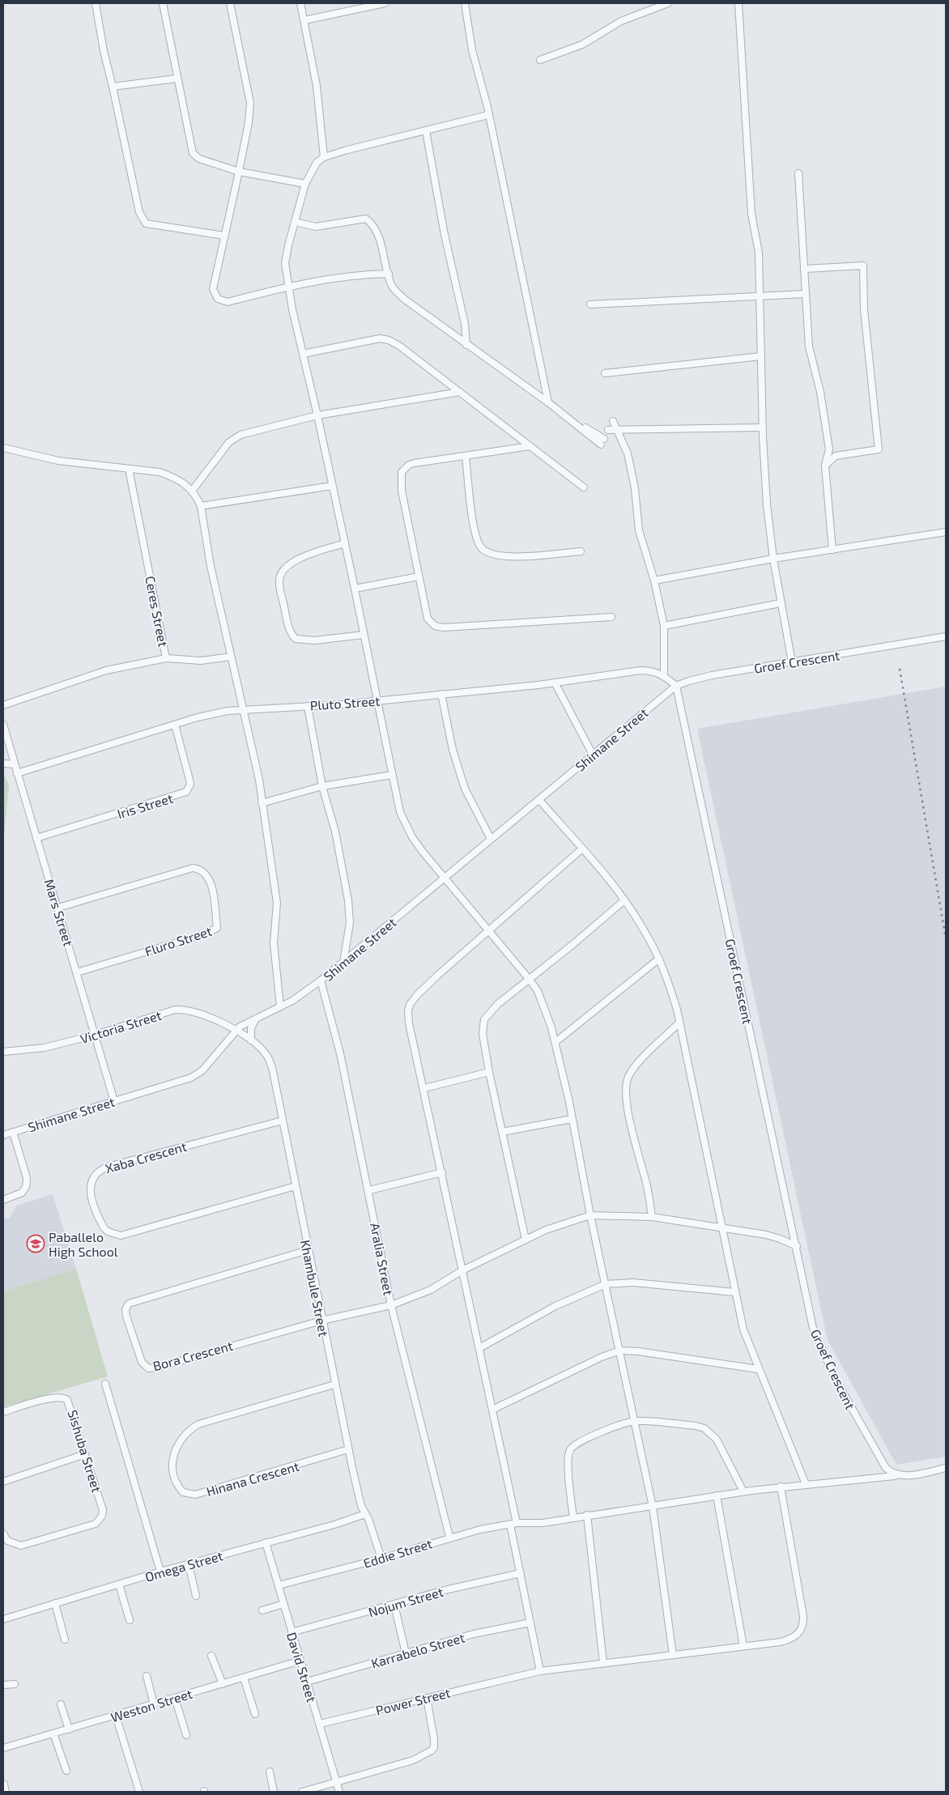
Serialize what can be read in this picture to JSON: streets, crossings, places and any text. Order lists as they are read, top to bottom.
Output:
{
  "streets": {
    "street": [
      "Ceres Street",
      "Groef Crescent",
      "Pluto Street",
      "Shimane Street",
      "Iris Street",
      "Mars Street",
      "Fluro Street",
      "Victoria Street",
      "Xaba Crescent",
      "Aralia Street",
      "Khambule Street",
      "Bora Crescent",
      "Sishuba Street",
      "Hinana Crescent",
      "Eddie Street",
      "Omega Street",
      "Nojum Street",
      "Karrabelo Street",
      "David Street",
      "Power Street",
      "Weston Street"
    ]
  },
  "crossings": [
    ["Groef Crescent", "Pluto Street"],
    ["Groef Crescent", "Shimane Street"],
    ["Groef Crescent", "Eddie Street"],
    ["Pluto Street", "Shimane Street"],
    ["Pluto Street", "Iris Street"],
    ["Pluto Street", "Mars Street"],
    ["Shimane Street", "Mars Street"],
    ["Shimane Street", "Victoria Street"],
    ["Shimane Street", "Aralia Street"],
    ["Shimane Street", "Khambule Street"],
    ["Iris Street", "Mars Street"],
    ["Mars Street", "Fluro Street"],
    ["Mars Street", "Victoria Street"],
    ["Victoria Street", "Khambule Street"],
    ["Xaba Crescent", "Khambule Street"],
    ["Aralia Street", "Eddie Street"],
    ["Khambule Street", "Bora Crescent"],
    ["Khambule Street", "Hinana Crescent"],
    ["Khambule Street", "Eddie Street"],
    ["Khambule Street", "Omega Street"],
    ["Eddie Street", "David Street"],
    ["Eddie Street", "Power Street"],
    ["Omega Street", "David Street"],
    ["Nojum Street", "David Street"],
    ["Karrabelo Street", "David Street"],
    ["David Street", "Power Street"],
    ["David Street", "Weston Street"]
  ],
  "places": {
    "school or university": ["Paballelo High School"]
  }
}
